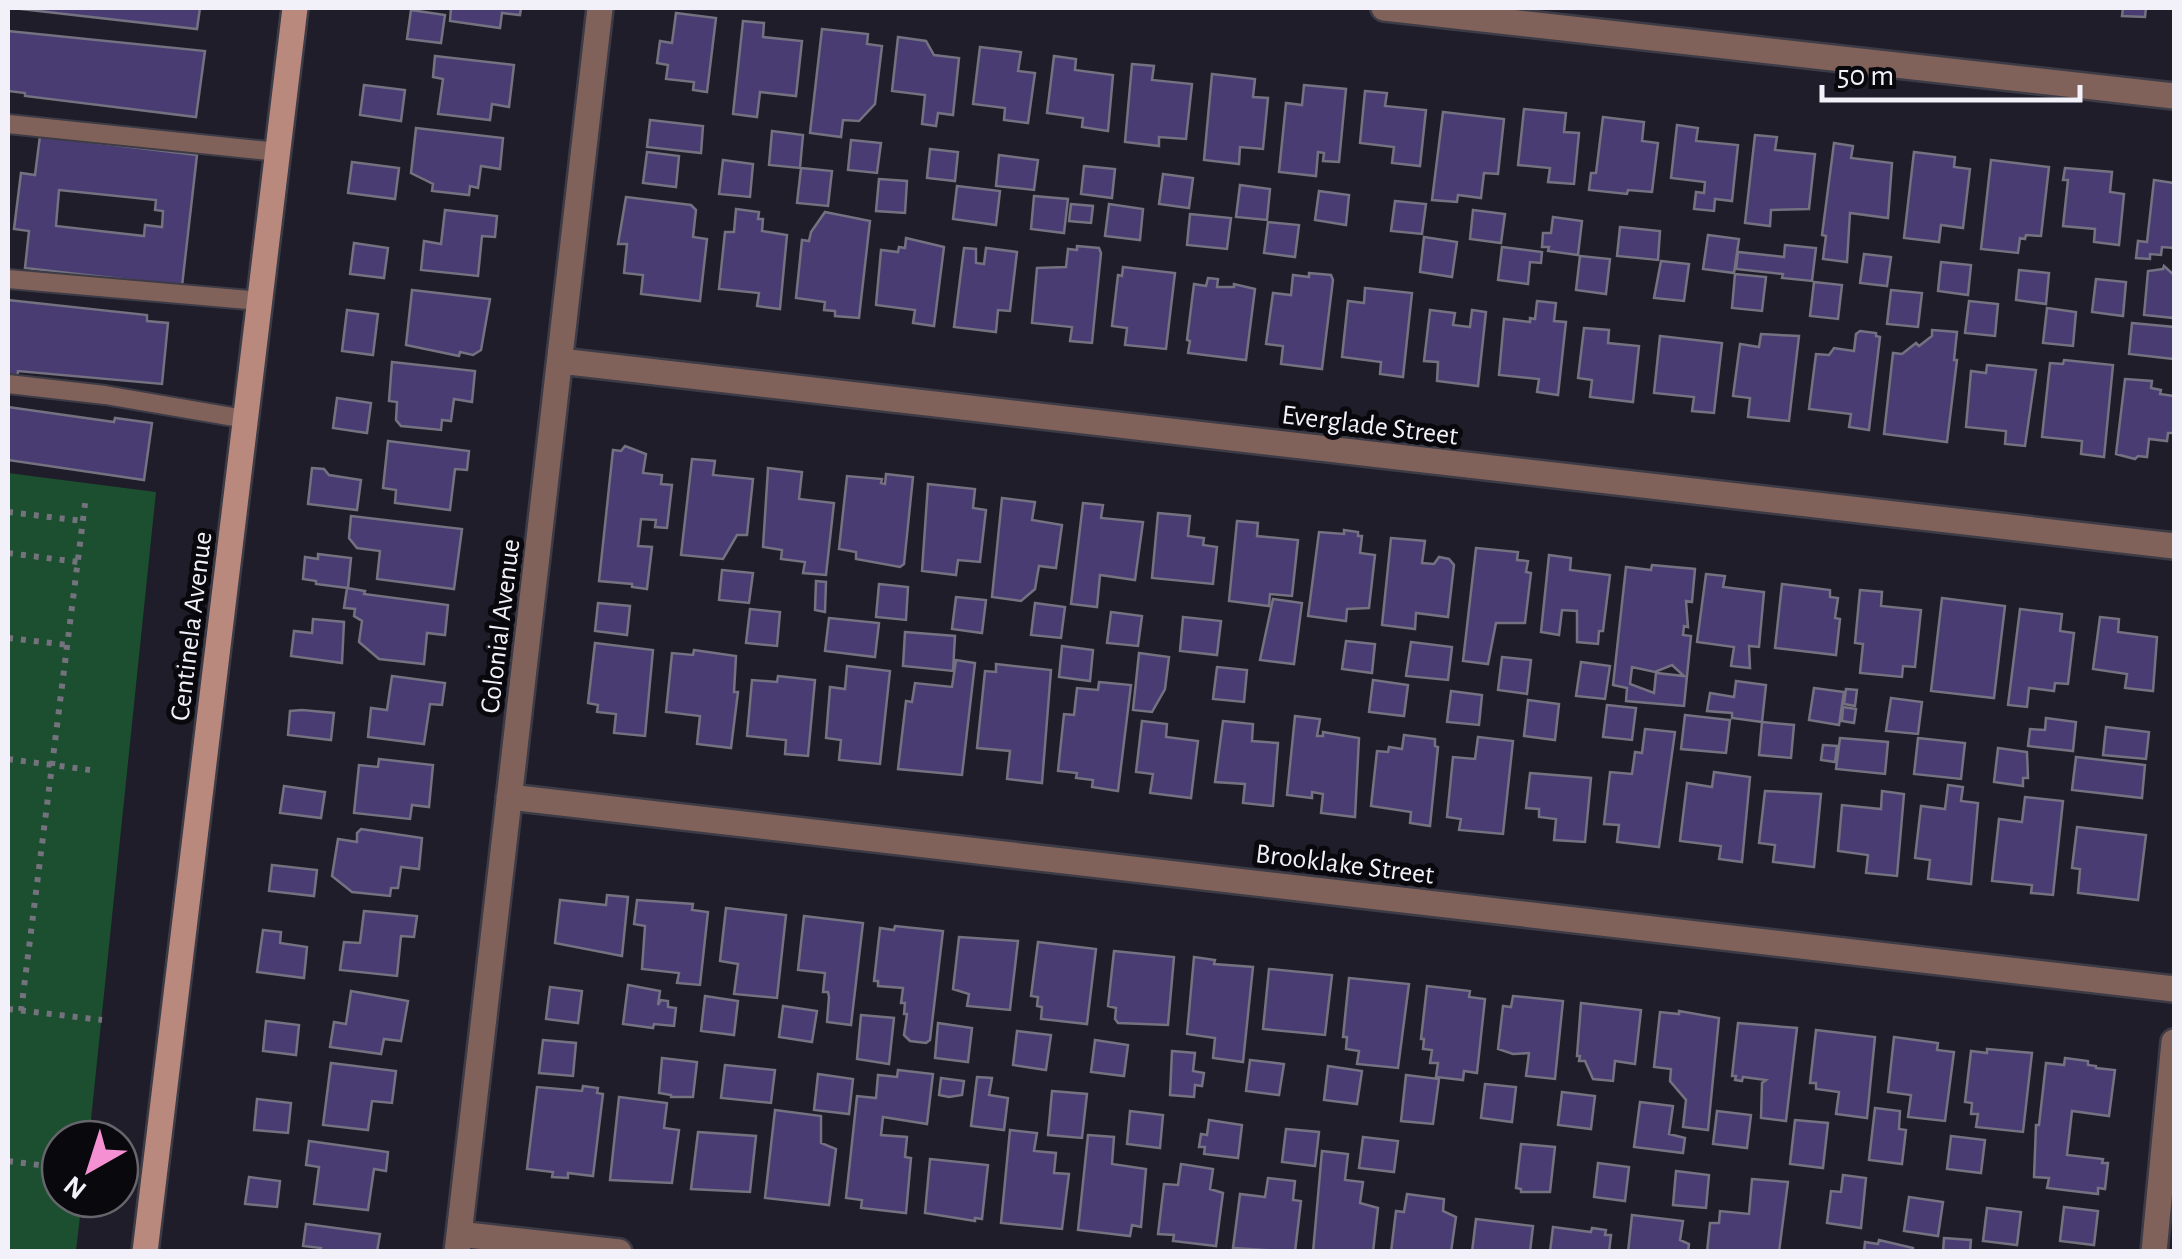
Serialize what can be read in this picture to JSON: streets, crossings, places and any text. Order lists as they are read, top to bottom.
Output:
{
  "streets": {
    "main road": ["Centinela Avenue"],
    "street": ["Everglade Street", "Colonial Avenue", "Brooklake Street"]
  },
  "crossings": [
    ["Everglade Street", "Colonial Avenue"],
    ["Colonial Avenue", "Brooklake Street"]
  ],
  "scale_bar": "50 m",
  "north": "bottom left"
}
